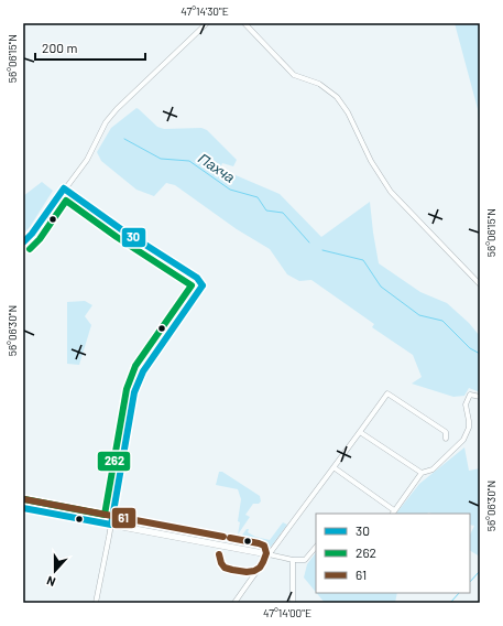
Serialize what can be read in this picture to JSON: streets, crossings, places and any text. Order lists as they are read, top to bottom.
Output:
{
  "water": ["Пахча"],
  "lines": ["transit line 30", "transit line 262", "transit line 61"],
  "legend": ["30", "262", "61"],
  "scale_bar": "200 m",
  "north": "bottom",
  "coordinates": [
    "47°14'30\"E",
    "56°06'15\"N",
    "56°06'30\"N",
    "47°14'00\"E"
  ]
}
